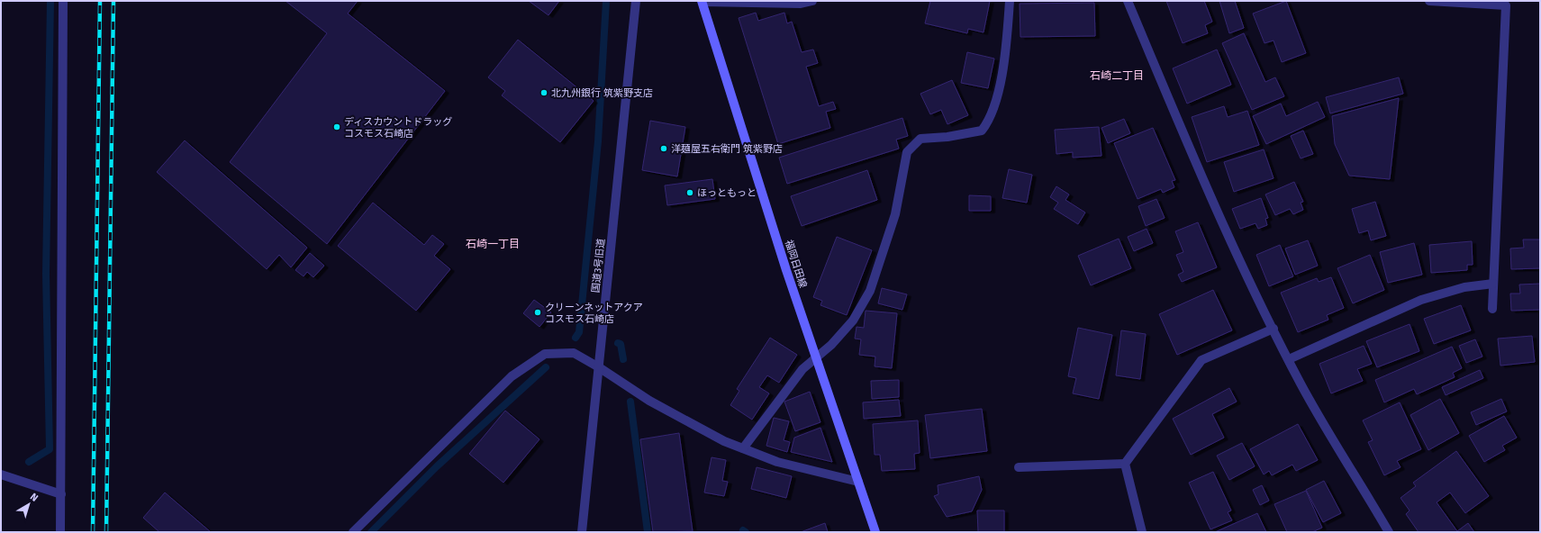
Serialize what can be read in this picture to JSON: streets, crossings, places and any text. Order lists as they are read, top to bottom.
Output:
{
  "streets": {
    "main road": ["福岡日田線"],
    "street": ["国道3号旧道"]
  },
  "districts": ["石崎二丁目", "石崎一丁目"],
  "places": [
    "北九州銀行 筑紫野支店",
    "ディスカウントドラッグ コスモス石崎店",
    "洋麺屋五右衛門 筑紫野店",
    "ほっともっと",
    "クリーンネットアクア コスモス石崎店"
  ],
  "north": "top right"
}
